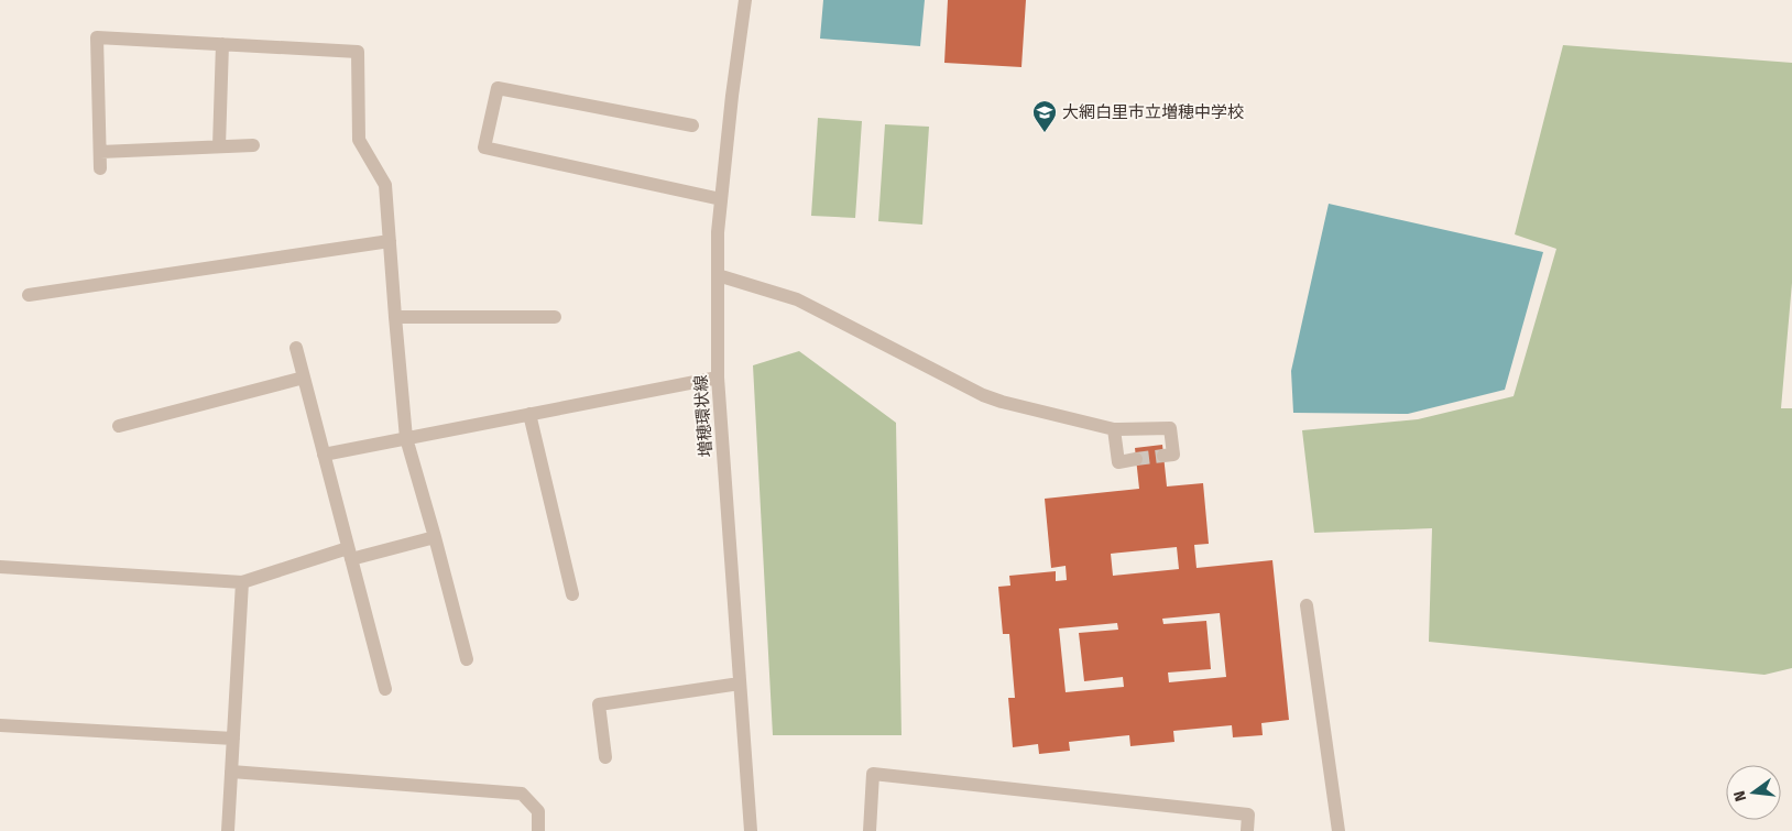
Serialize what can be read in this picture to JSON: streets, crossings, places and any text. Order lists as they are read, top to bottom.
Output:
{
  "streets": {
    "street": ["増穂環状線"]
  },
  "places": {
    "school or university": ["大網白里市立増穂中学校"]
  },
  "north": "left"
}
